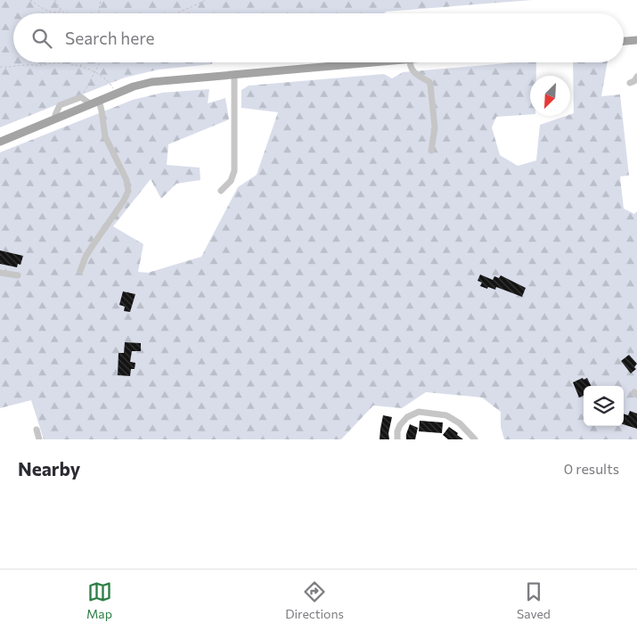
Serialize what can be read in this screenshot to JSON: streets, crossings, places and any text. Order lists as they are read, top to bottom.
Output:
{
  "north": "bottom left",
  "page": {
    "search": "Search here",
    "heading": ["Nearby", "0 results"],
    "nav": ["Map", "Directions", "Saved"]
  }
}
